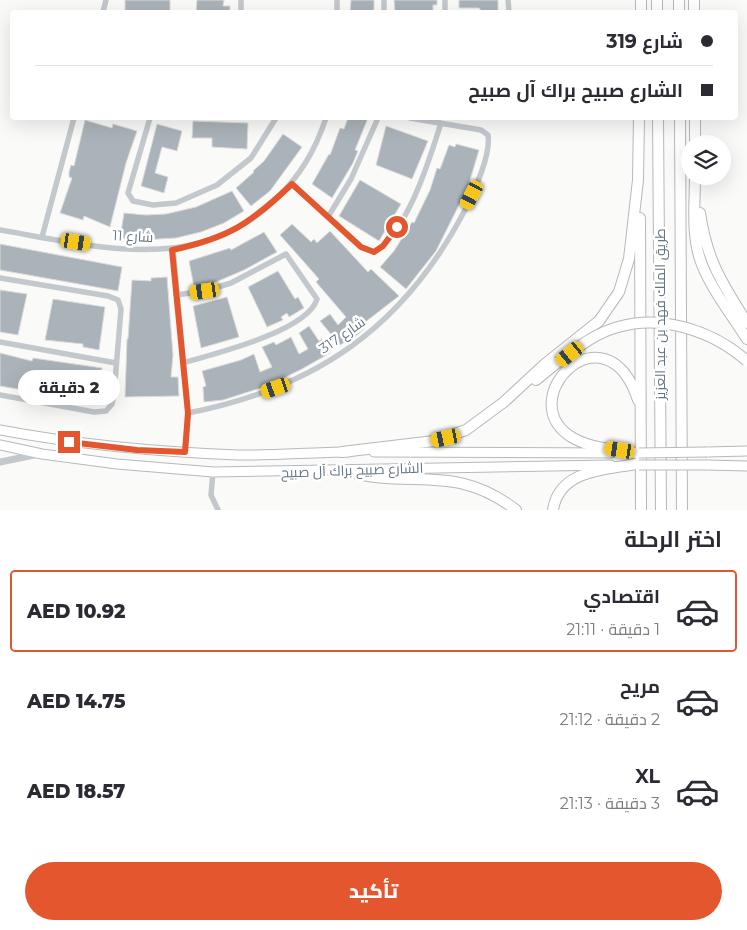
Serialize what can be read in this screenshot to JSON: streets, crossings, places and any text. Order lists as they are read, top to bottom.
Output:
{
  "streets": {
    "highway": ["طريق الملك فهد بن عبد العزيز"],
    "main road": ["الشارع صبيح براك آل صبيح"],
    "street": ["شارع 11", "شارع 317"]
  },
  "page": {
    "banner": ["شارع 319", "الشارع صبيح براك آل صبيح"],
    "bubble": "2 دقيقة",
    "heading": "اختر الرحلة",
    "list": [
      {
        "name": "اقتصادي",
        "note": "1 دقيقة · 21:11",
        "value": "AED 10.92"
      },
      {
        "name": "مريح",
        "note": "2 دقيقة · 21:12",
        "value": "AED 14.75"
      },
      {
        "name": "XL",
        "note": "3 دقيقة · 21:13",
        "value": "AED 18.57"
      }
    ],
    "buttons": "تأكيد"
  }
}
